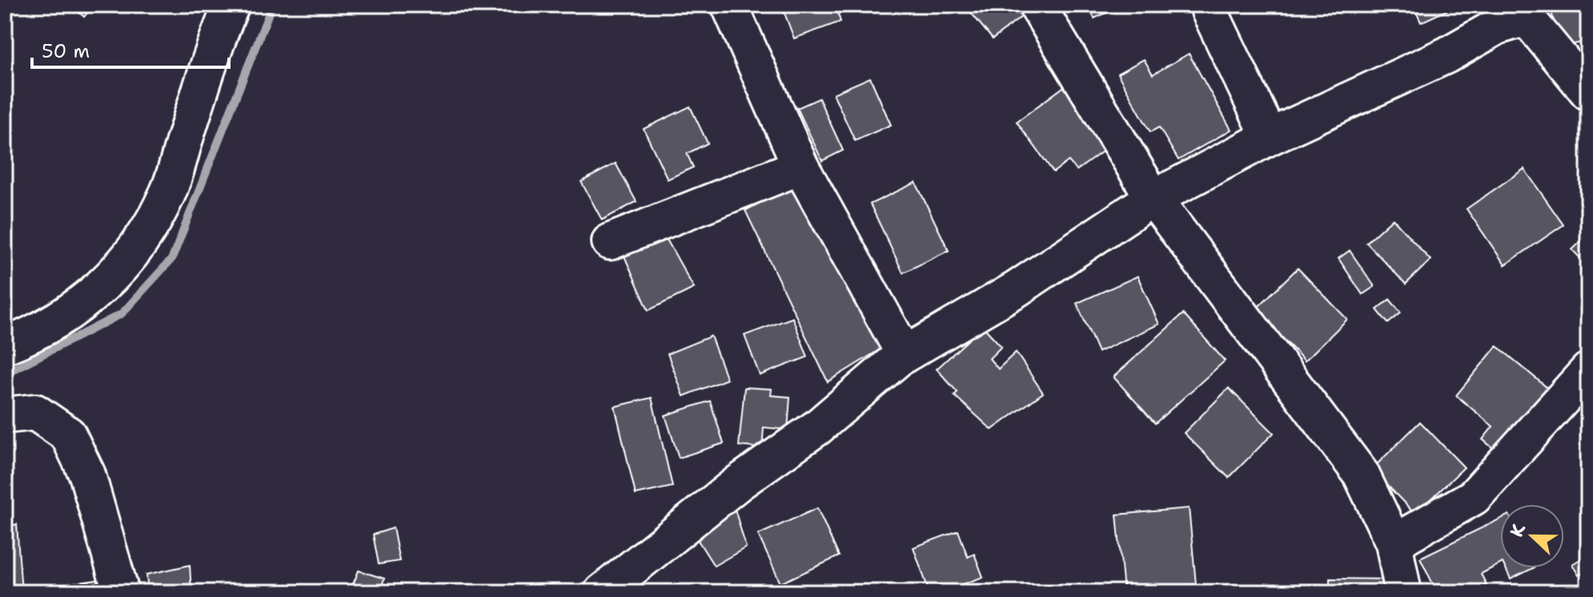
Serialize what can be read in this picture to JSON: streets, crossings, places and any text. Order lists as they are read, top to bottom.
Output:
{
  "scale_bar": "50 m",
  "north": "left"
}
